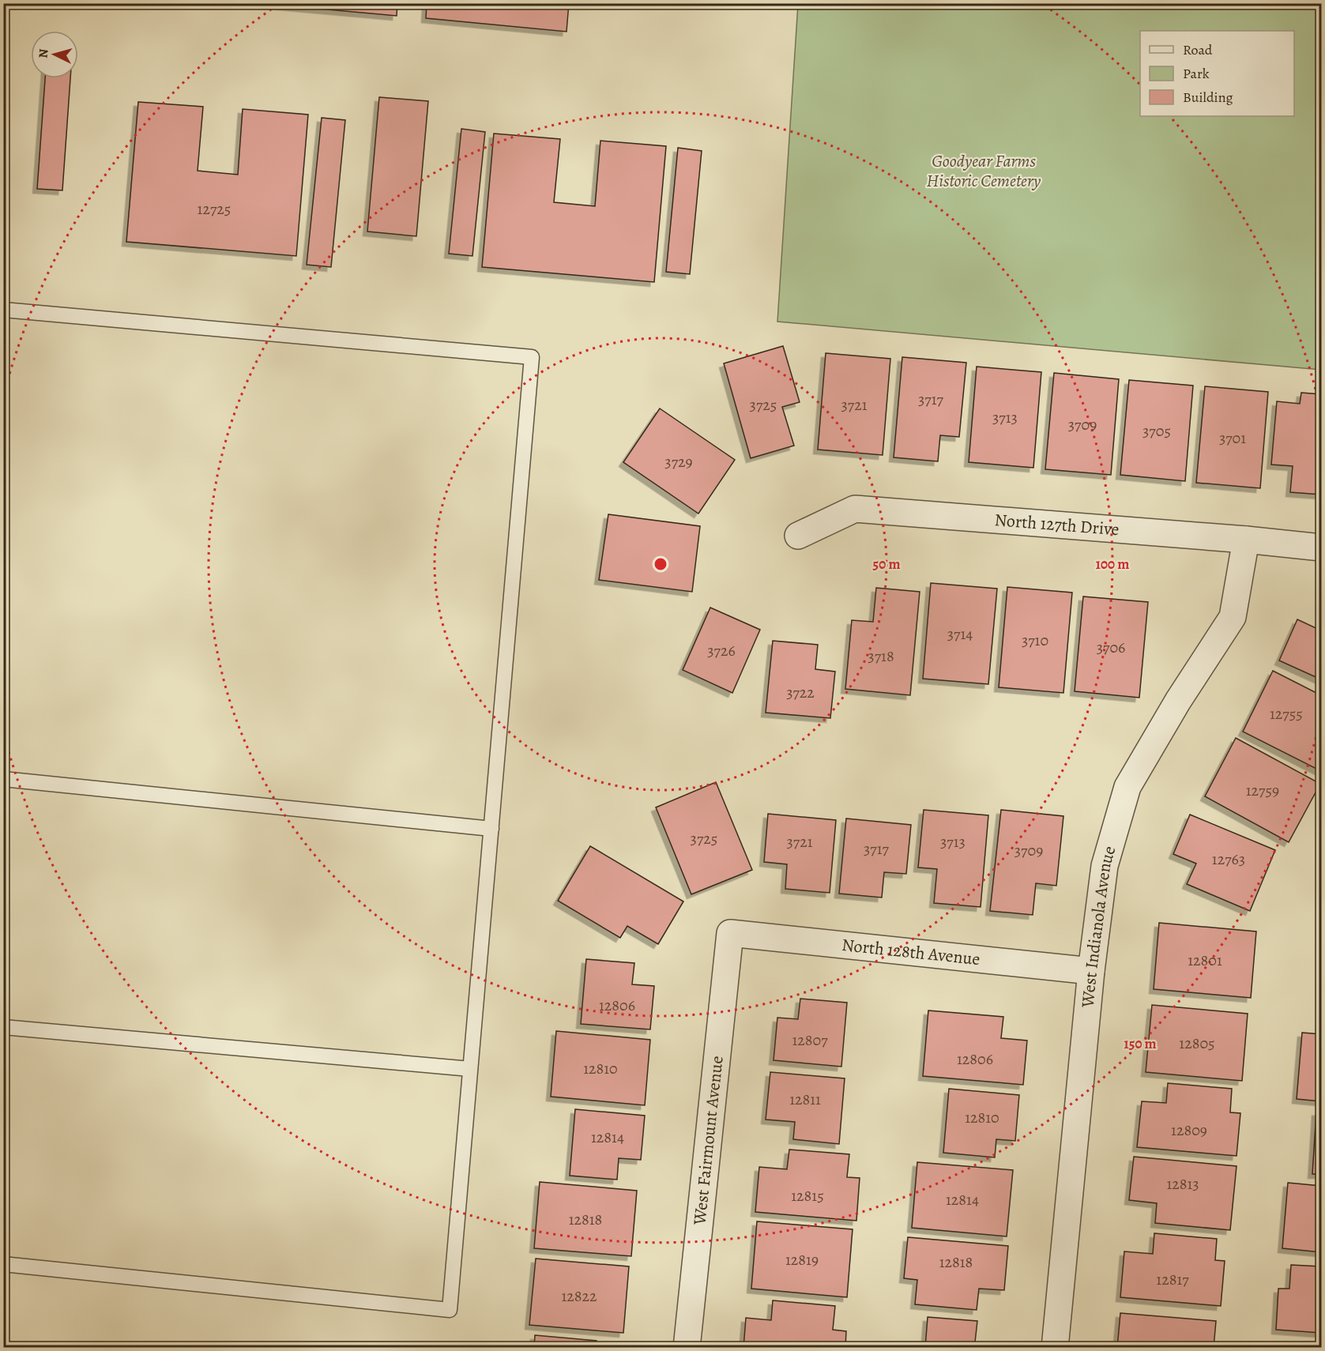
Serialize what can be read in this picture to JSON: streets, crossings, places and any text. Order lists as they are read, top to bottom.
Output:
{
  "streets": {
    "street": [
      "North 127th Drive",
      "West Indianola Avenue",
      "North 128th Avenue",
      "West Fairmount Avenue"
    ]
  },
  "crossings": [
    ["North 127th Drive", "West Indianola Avenue"],
    ["West Indianola Avenue", "North 128th Avenue"],
    ["North 128th Avenue", "West Fairmount Avenue"]
  ],
  "parks": ["Goodyear Farms Historic Cemetery"],
  "house_numbers": [
    "12725",
    "3717",
    "3725",
    "3721",
    "3713",
    "3709",
    "3705",
    "3701",
    "3729",
    "3714",
    "3710",
    "3706",
    "3726",
    "3718",
    "3722",
    "12755",
    "12759",
    "3725",
    "3721",
    "3713",
    "3717",
    "3709",
    "12763",
    "12801",
    "12806",
    "12807",
    "12805",
    "12806",
    "12810",
    "12811",
    "12810",
    "12809",
    "12814",
    "12813",
    "12815",
    "12814",
    "12818",
    "12819",
    "12818",
    "12817",
    "12822"
  ],
  "legend": ["Road", "Park", "Building"],
  "north": "left",
  "rings": ["50 m", "100 m", "150 m"]
}
